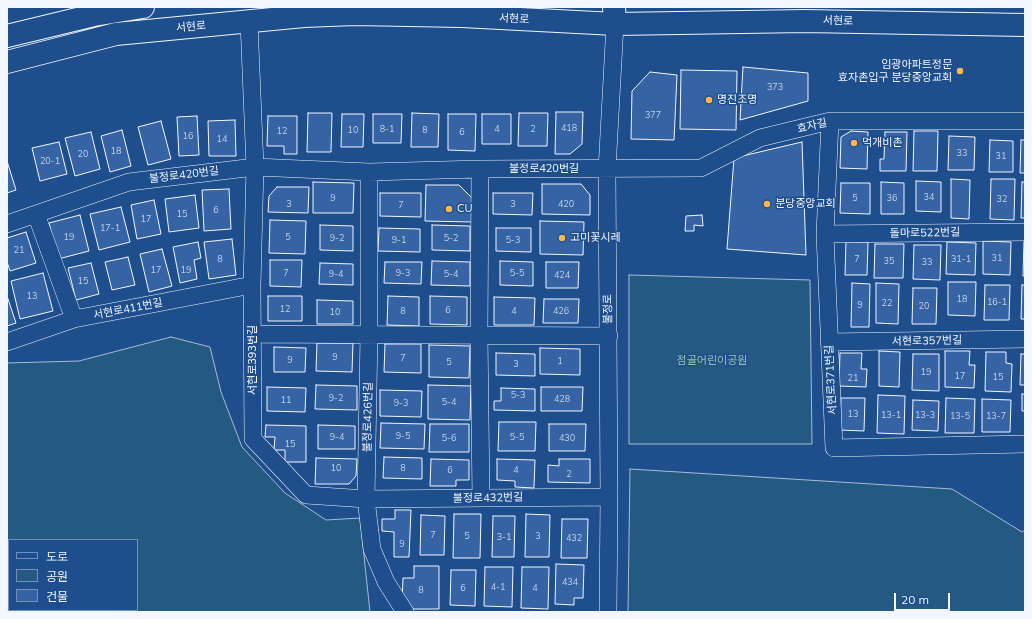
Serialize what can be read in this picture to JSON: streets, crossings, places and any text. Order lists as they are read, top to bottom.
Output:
{
  "streets": {
    "main road": ["서현로"],
    "street": [
      "효자길",
      "불정로420번길",
      "돌마로522번길",
      "서현로411번길",
      "불정로",
      "서현로357번길",
      "서현로393번길",
      "서현로371번길",
      "불정로426번길",
      "불정로432번길"
    ]
  },
  "crossings": [
    ["서현로", "불정로"],
    ["서현로", "서현로393번길"],
    ["효자길", "불정로420번길"],
    ["효자길", "불정로"],
    ["효자길", "서현로371번길"],
    ["불정로420번길", "불정로"],
    ["불정로420번길", "서현로393번길"],
    ["돌마로522번길", "서현로371번길"],
    ["서현로411번길", "서현로393번길"],
    ["불정로", "불정로432번길"],
    ["서현로357번길", "서현로371번길"],
    ["서현로393번길", "불정로426번길"],
    ["서현로393번길", "불정로432번길"],
    ["불정로426번길", "불정로432번길"]
  ],
  "parks": ["점골어린이공원"],
  "places": [
    "임광아파트정문 효자촌입구 분당중앙교회",
    "명진조명",
    "먹개비촌",
    "분당중앙교회",
    "CU",
    "고미꽃시레"
  ],
  "house_numbers": [
    "373",
    "377",
    "418",
    "8-1",
    "4",
    "2",
    "10",
    "8",
    "12",
    "6",
    "16",
    "14",
    "18",
    "33",
    "20",
    "31",
    "20-1",
    "34",
    "9",
    "5",
    "36",
    "32",
    "3",
    "3",
    "420",
    "7",
    "6",
    "15",
    "17",
    "17-1",
    "19",
    "5",
    "9-2",
    "5-2",
    "9-1",
    "5-3",
    "21",
    "31",
    "8",
    "7",
    "31-1",
    "35",
    "33",
    "17",
    "19",
    "7",
    "9-3",
    "5-5",
    "9-4",
    "5-4",
    "424",
    "15",
    "13",
    "18",
    "16-1",
    "22",
    "9",
    "20",
    "12",
    "6",
    "8",
    "4",
    "426",
    "10",
    "9",
    "7",
    "9",
    "1",
    "5",
    "3",
    "19",
    "17",
    "15",
    "21",
    "5-3",
    "9-2",
    "428",
    "11",
    "5-4",
    "9-3",
    "13",
    "13-1",
    "13-3",
    "13-5",
    "13-7",
    "9-5",
    "9-4",
    "5-5",
    "5-6",
    "430",
    "15",
    "10",
    "8",
    "6",
    "4",
    "2",
    "7",
    "5",
    "3",
    "3-1",
    "432",
    "9",
    "434",
    "4-1",
    "6",
    "4",
    "8"
  ],
  "legend": ["도로", "공원", "건물"],
  "scale_bar": "20 m"
}
